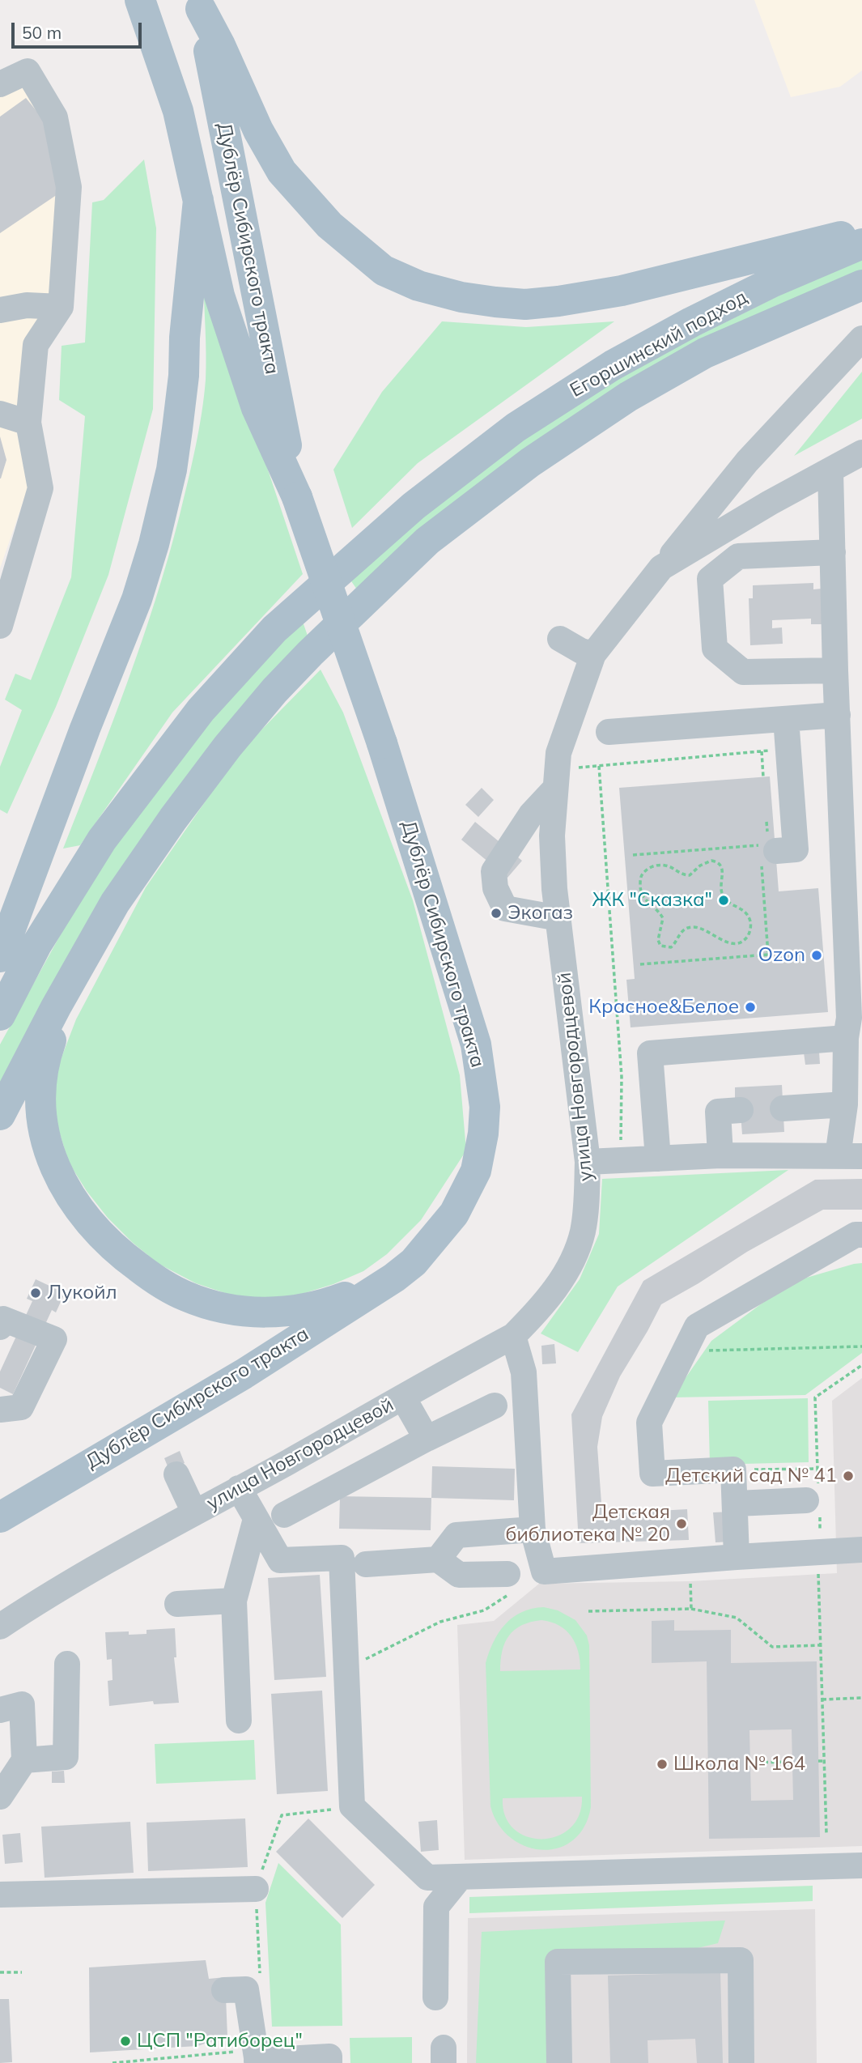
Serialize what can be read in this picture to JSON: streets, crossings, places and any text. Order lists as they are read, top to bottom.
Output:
{
  "streets": {
    "main road": ["Дублёр Сибирского тракта", "Егоршинский подход"],
    "street": ["улица Новгородцевой"]
  },
  "crossings": [
    ["Дублёр Сибирского тракта", "Егоршинский подход"]
  ],
  "places": [
    "ЖК \"Сказка\"",
    "Экогаз",
    "Ozon",
    "Красное&Белое",
    "Лукойл",
    "Детский сад № 41",
    "Детская библиотека № 20",
    "Школа № 164",
    "ЦСП \"Ратиборец\""
  ],
  "scale_bar": "50 m"
}
